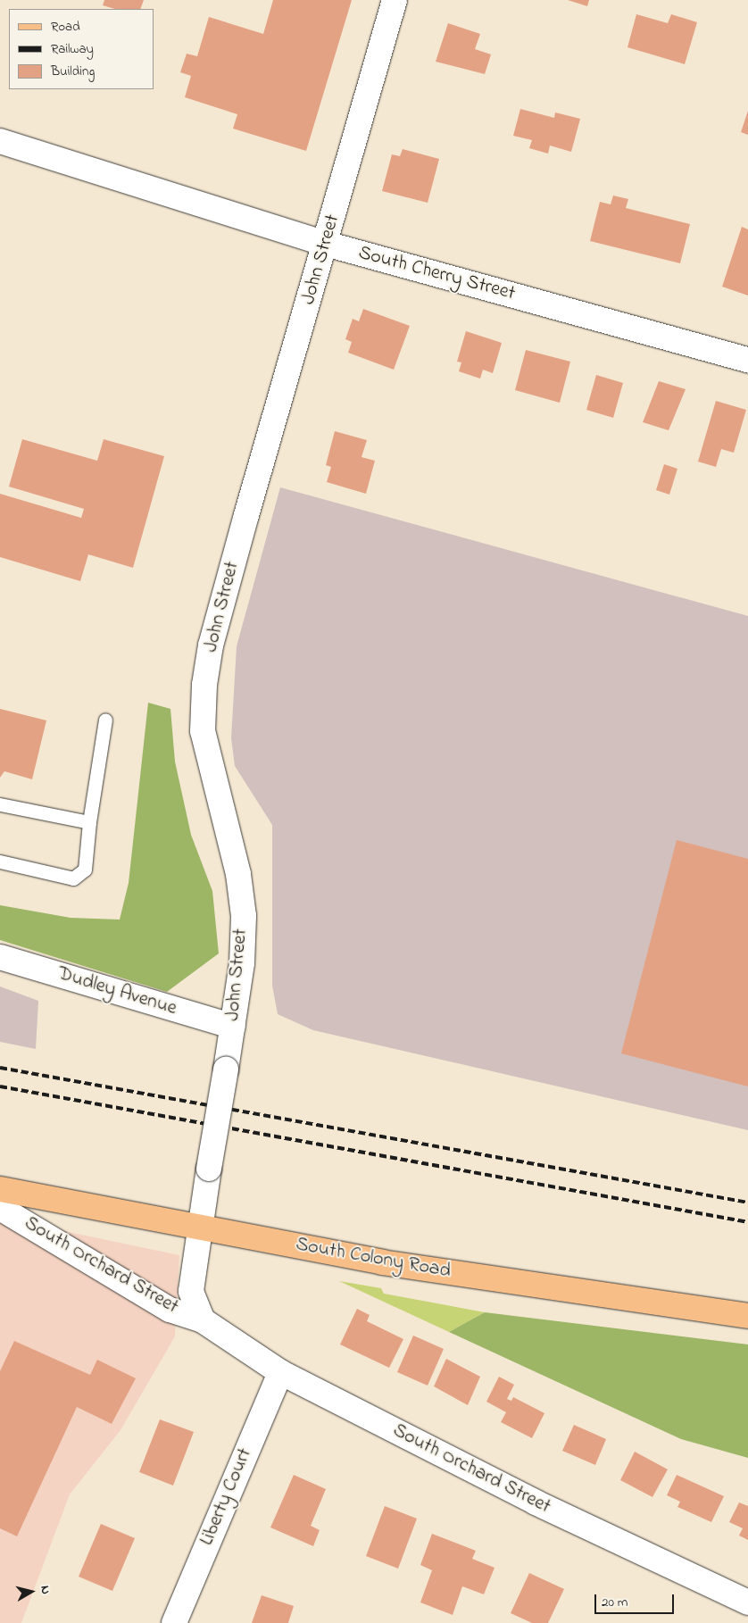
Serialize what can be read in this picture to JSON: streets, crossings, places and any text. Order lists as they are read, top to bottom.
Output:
{
  "streets": {
    "main road": ["South Colony Road"],
    "street": [
      "John Street",
      "South Cherry Street",
      "Dudley Avenue",
      "South Orchard Street",
      "Liberty Court"
    ]
  },
  "crossings": [
    ["John Street", "South Cherry Street"],
    ["John Street", "Dudley Avenue"],
    ["John Street", "South Colony Road"],
    ["John Street", "South Orchard Street"],
    ["South Colony Road", "South Orchard Street"],
    ["South Orchard Street", "Liberty Court"]
  ],
  "legend": ["Road", "Railway", "Building"],
  "scale_bar": "20 m",
  "north": "right"
}
